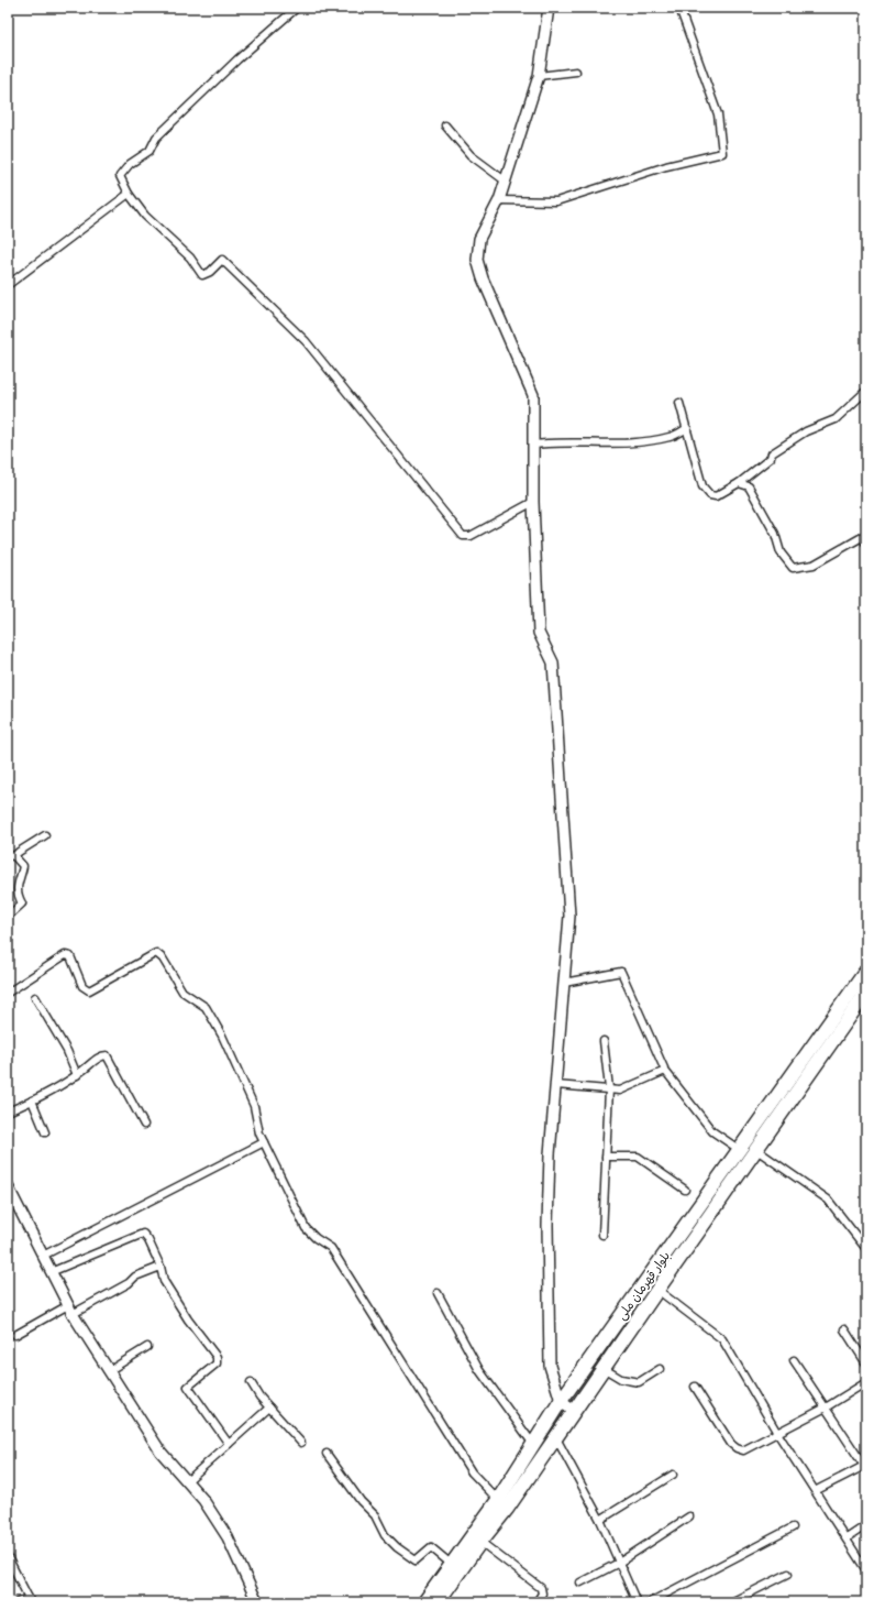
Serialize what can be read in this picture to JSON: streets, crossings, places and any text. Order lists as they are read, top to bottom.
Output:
{
  "streets": {
    "highway": ["بلوار قهرمان ملی"]
  }
}
